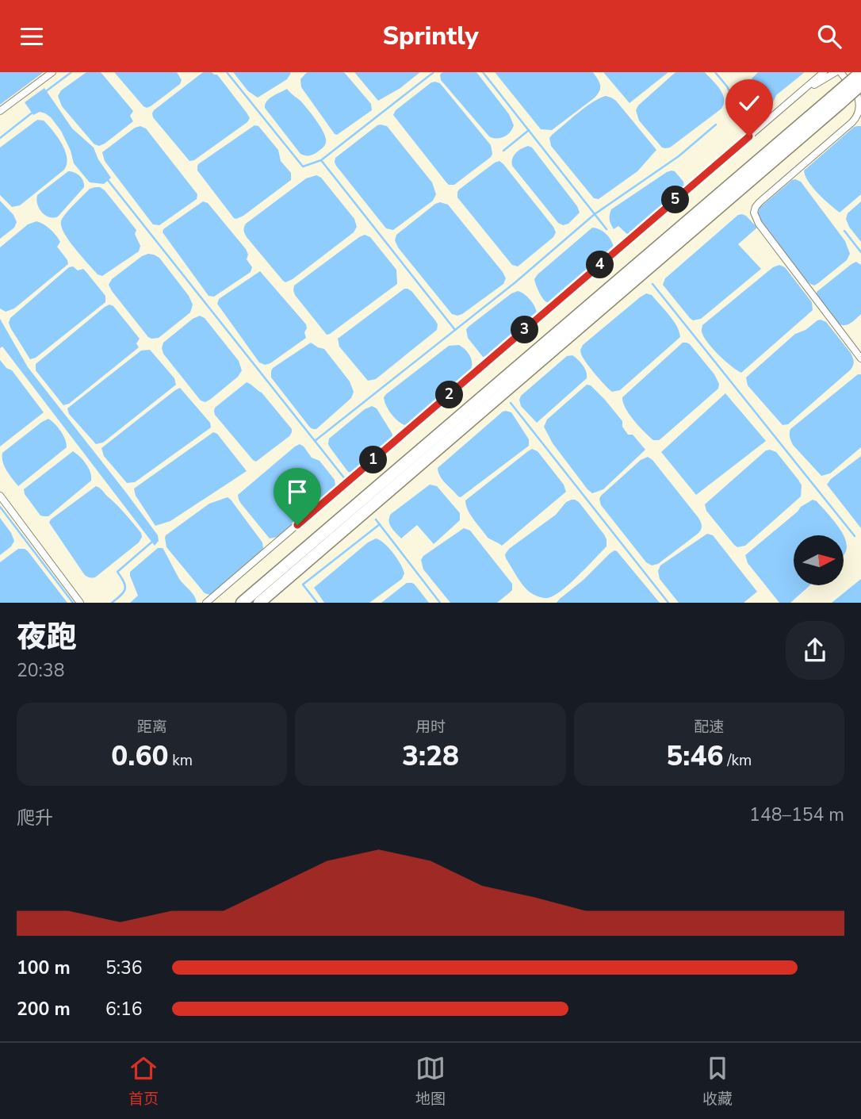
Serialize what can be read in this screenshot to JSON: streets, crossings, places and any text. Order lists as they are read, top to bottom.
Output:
{
  "north": "right",
  "page": {
    "header": "Sprintly",
    "pins": [
      "5",
      "4",
      "3",
      "2",
      "1"
    ],
    "heading": ["夜跑", "20:38"],
    "stats": [
      ["距离", "0.60 km"],
      ["用时", "3:28"],
      ["配速", "5:46 /km"]
    ],
    "chart": ["爬升", "148–154 m"],
    "list": [
      {
        "name": "100 m",
        "note": "5:36"
      },
      {
        "name": "200 m",
        "note": "6:16"
      }
    ],
    "tabs": ["首页", "地图", "收藏"]
  }
}
